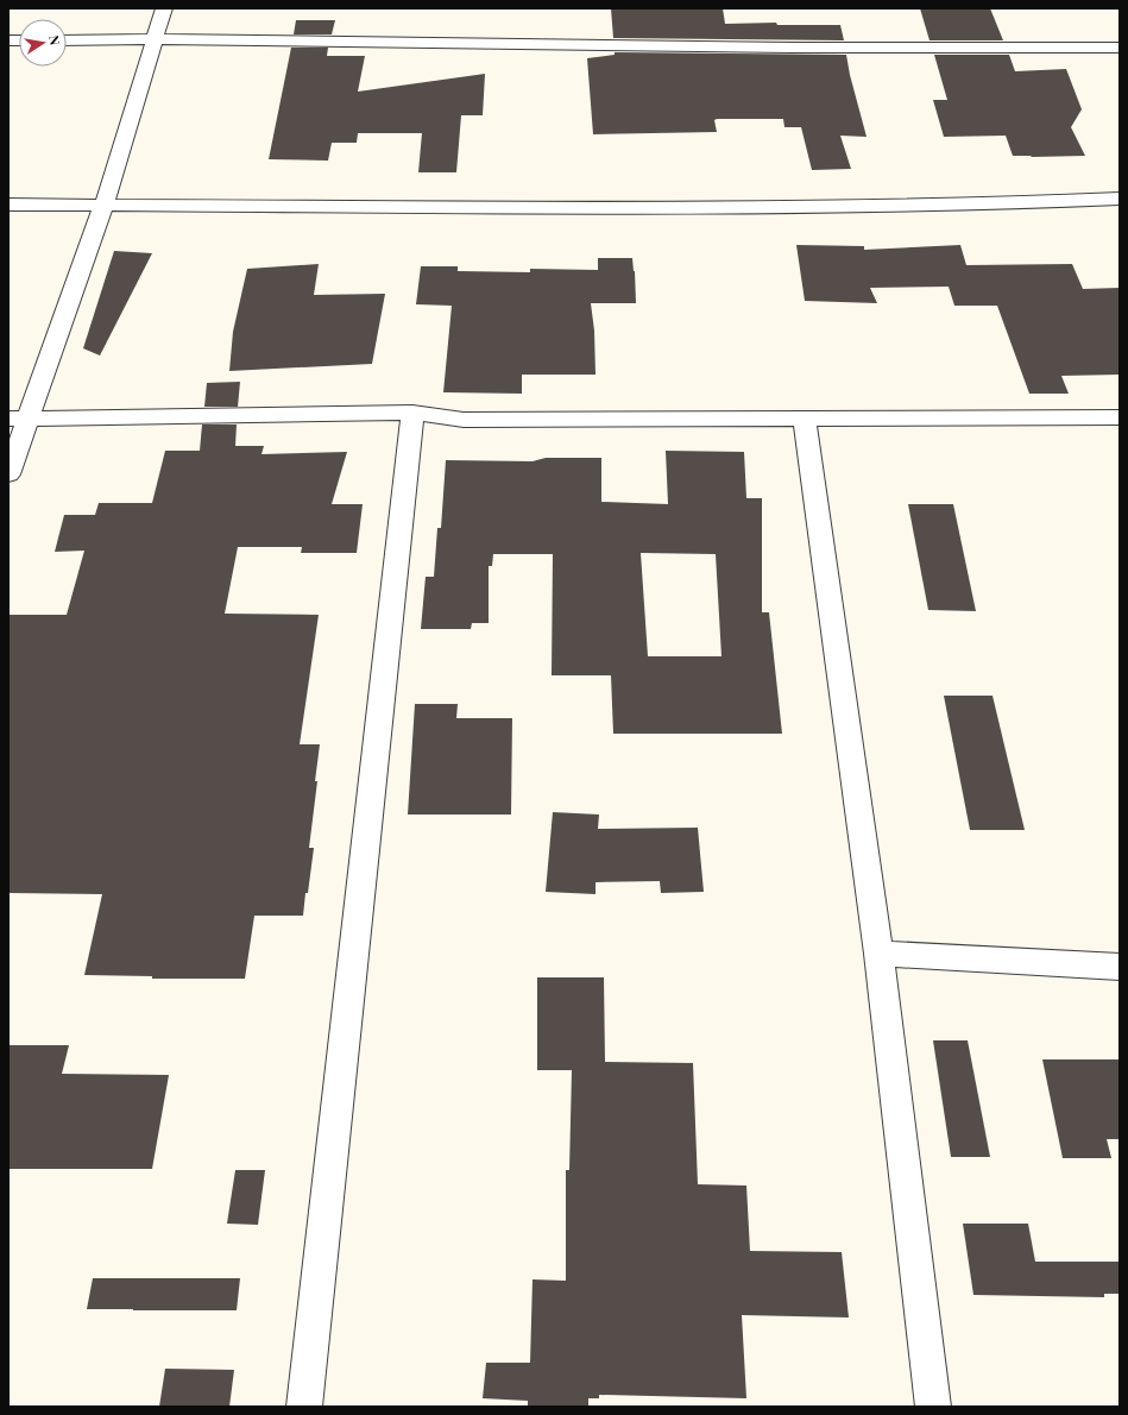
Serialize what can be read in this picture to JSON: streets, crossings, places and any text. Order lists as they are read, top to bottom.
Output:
{
  "north": "right"
}
